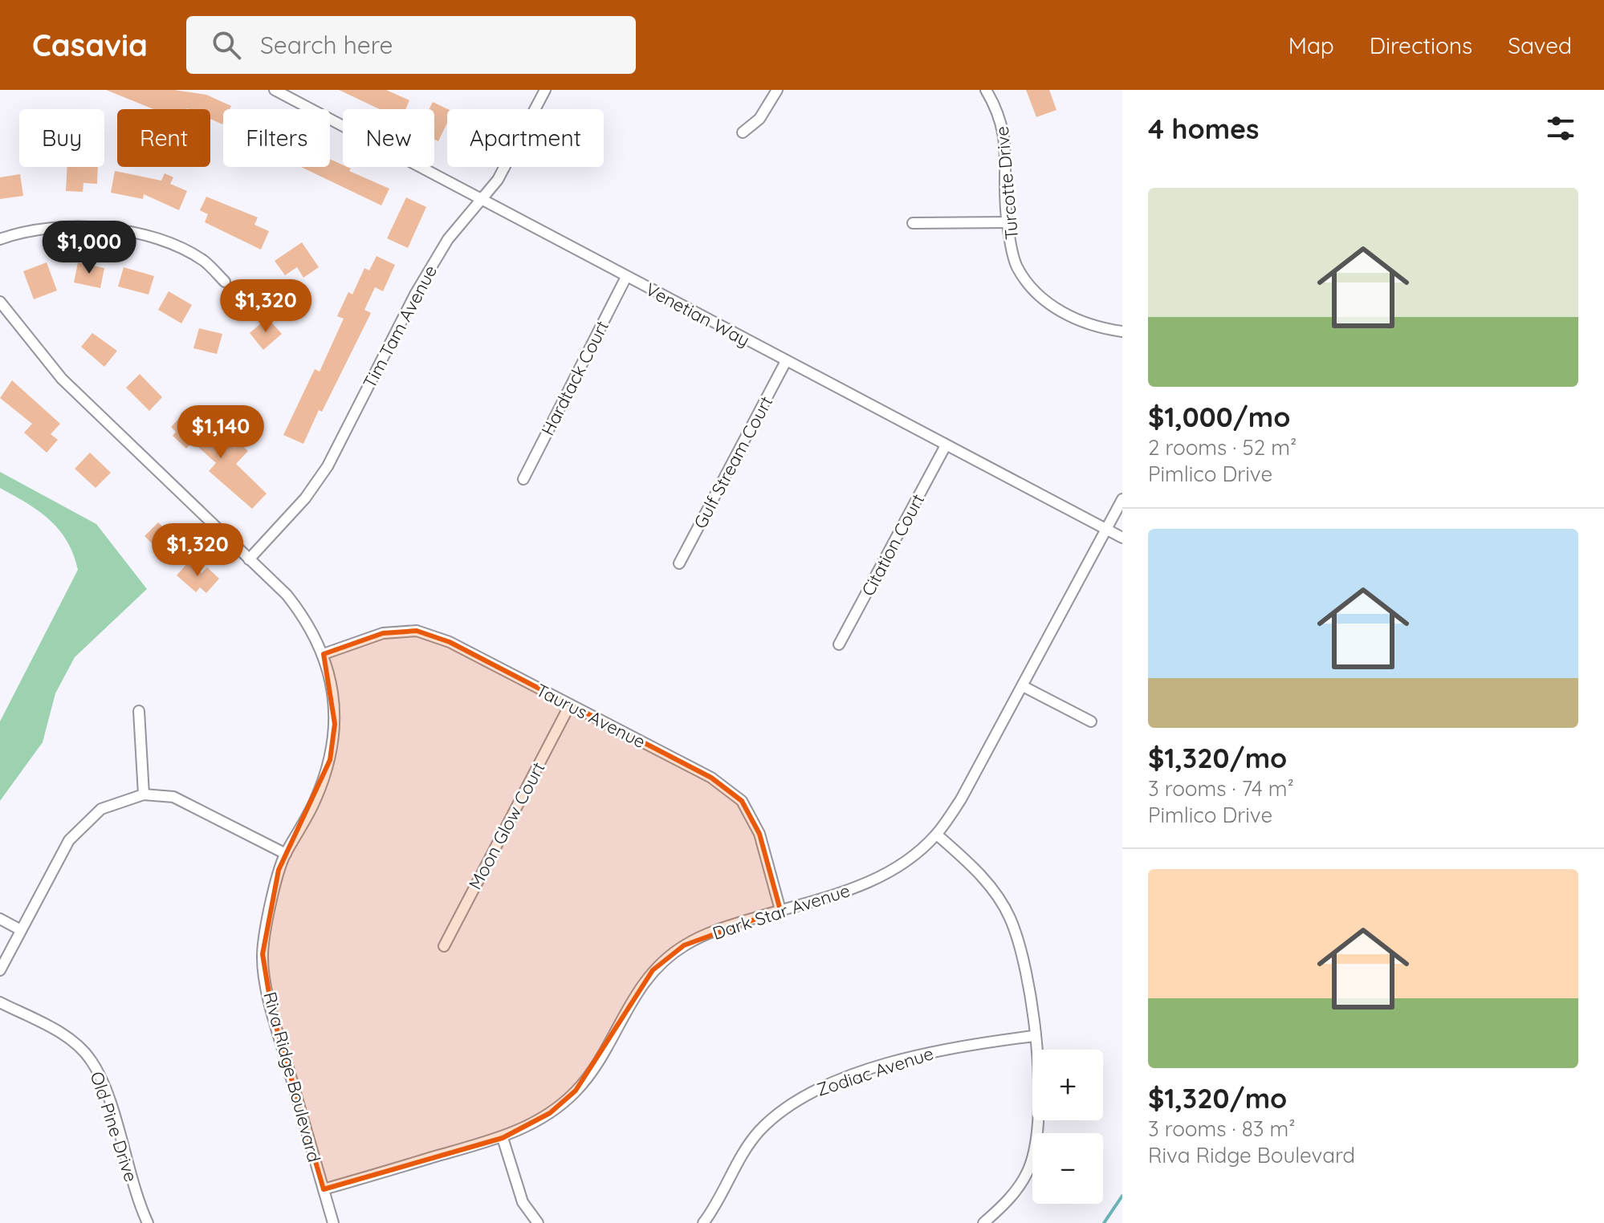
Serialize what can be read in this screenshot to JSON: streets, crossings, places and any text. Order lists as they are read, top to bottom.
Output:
{
  "streets": {
    "street": [
      "Turcotte Drive",
      "Venetian Way",
      "Tim Tam Avenue",
      "Hardtack Court",
      "Gulf Stream Court",
      "Citation Court",
      "Taurus Avenue",
      "Moon Glow Court",
      "Dark Star Avenue",
      "Zodiac Avenue",
      "Riva Ridge Boulevard",
      "Old Pine Drive"
    ]
  },
  "crossings": [
    ["Venetian Way", "Tim Tam Avenue"],
    ["Venetian Way", "Hardtack Court"],
    ["Venetian Way", "Gulf Stream Court"],
    ["Venetian Way", "Citation Court"],
    ["Venetian Way", "Dark Star Avenue"],
    ["Tim Tam Avenue", "Riva Ridge Boulevard"],
    ["Taurus Avenue", "Moon Glow Court"],
    ["Taurus Avenue", "Dark Star Avenue"],
    ["Taurus Avenue", "Riva Ridge Boulevard"],
    ["Dark Star Avenue", "Riva Ridge Boulevard"]
  ],
  "page": {
    "header": "Casavia",
    "search": "Search here",
    "nav": ["Map", "Directions", "Saved"],
    "heading": "4 homes",
    "chip": [
      "Buy",
      "Rent",
      "Filters",
      "New",
      "Apartment"
    ],
    "list": [
      {
        "name": "$1,000/mo",
        "note": "2 rooms · 52 m² · Pimlico Drive"
      },
      {
        "name": "$1,320/mo",
        "note": "3 rooms · 74 m² · Pimlico Drive"
      },
      {
        "name": "$1,320/mo",
        "note": "3 rooms · 83 m² · Riva Ridge Boulevard"
      }
    ],
    "price": [
      "$1,000",
      "$1,320",
      "$1,140",
      "$1,320"
    ],
    "map_buttons": ["+", "−"]
  }
}
